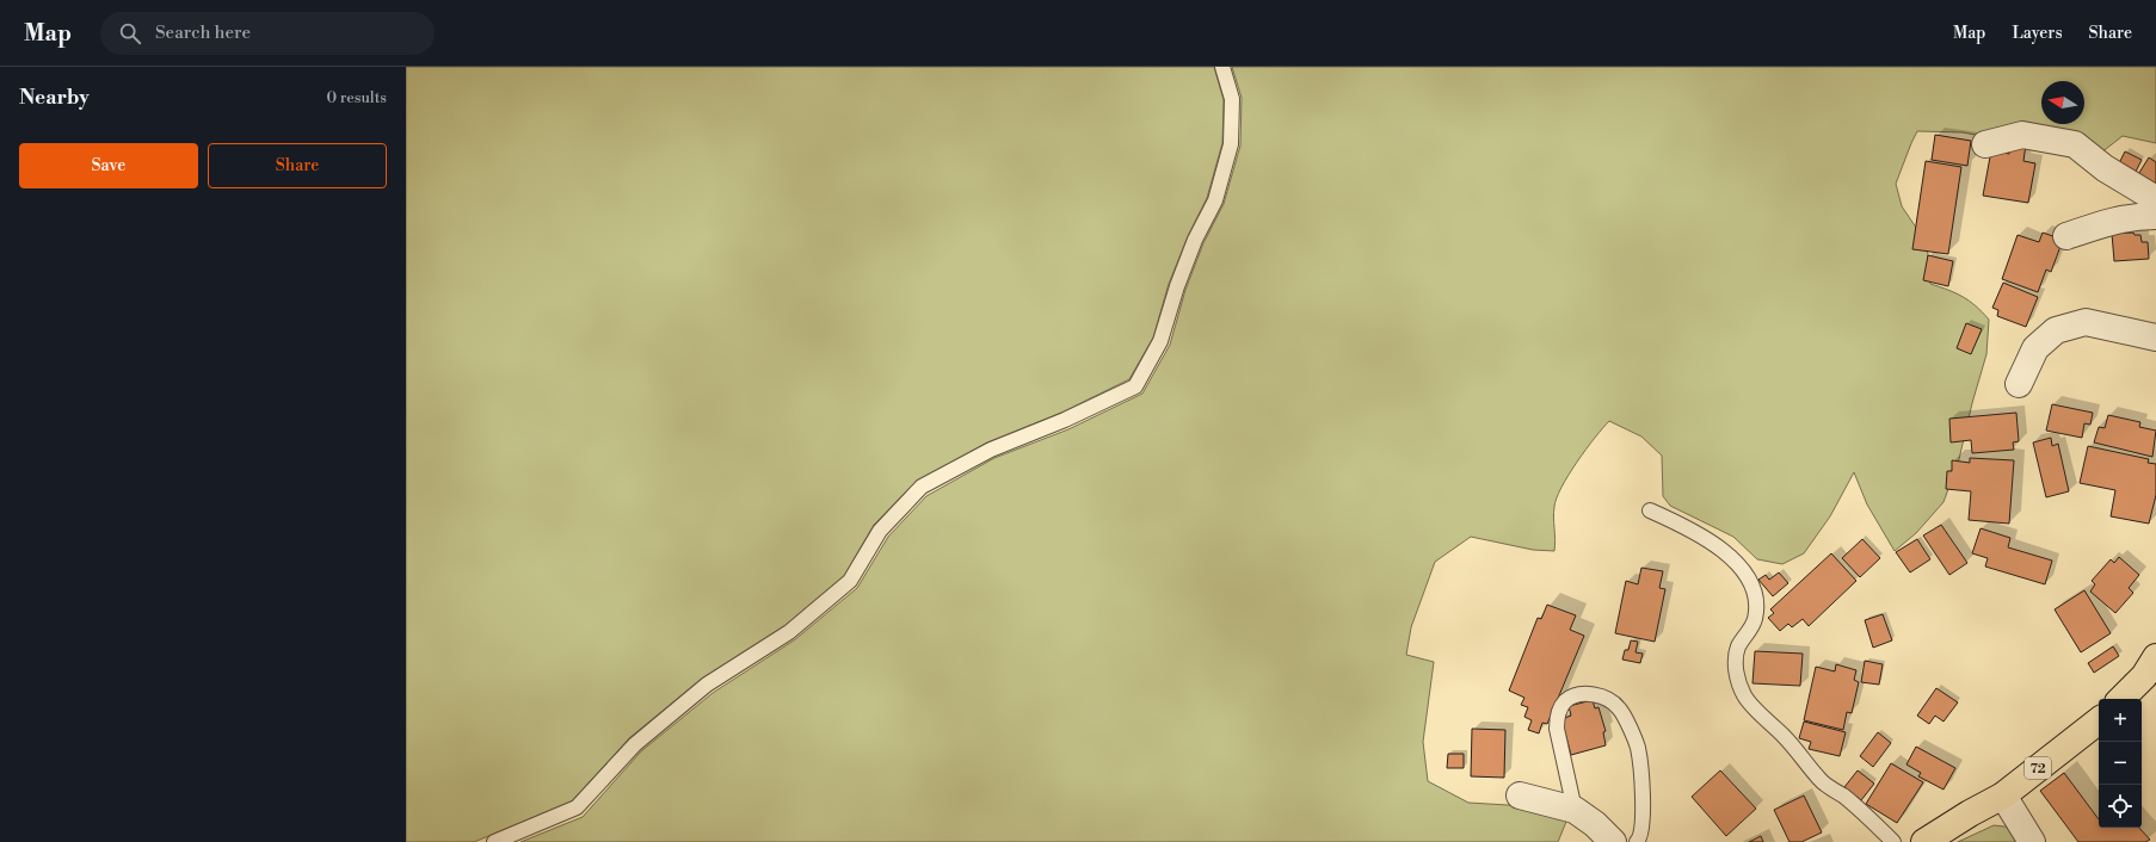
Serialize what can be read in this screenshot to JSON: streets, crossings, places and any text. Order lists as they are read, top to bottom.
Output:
{
  "streets": {
    "main road": ["72"]
  },
  "north": "left",
  "page": {
    "header": "Map",
    "search": "Search here",
    "nav": ["Map", "Layers", "Share"],
    "heading": ["Nearby", "0 results"],
    "buttons": ["Save", "Share"],
    "map_buttons": ["+", "−"]
  }
}
